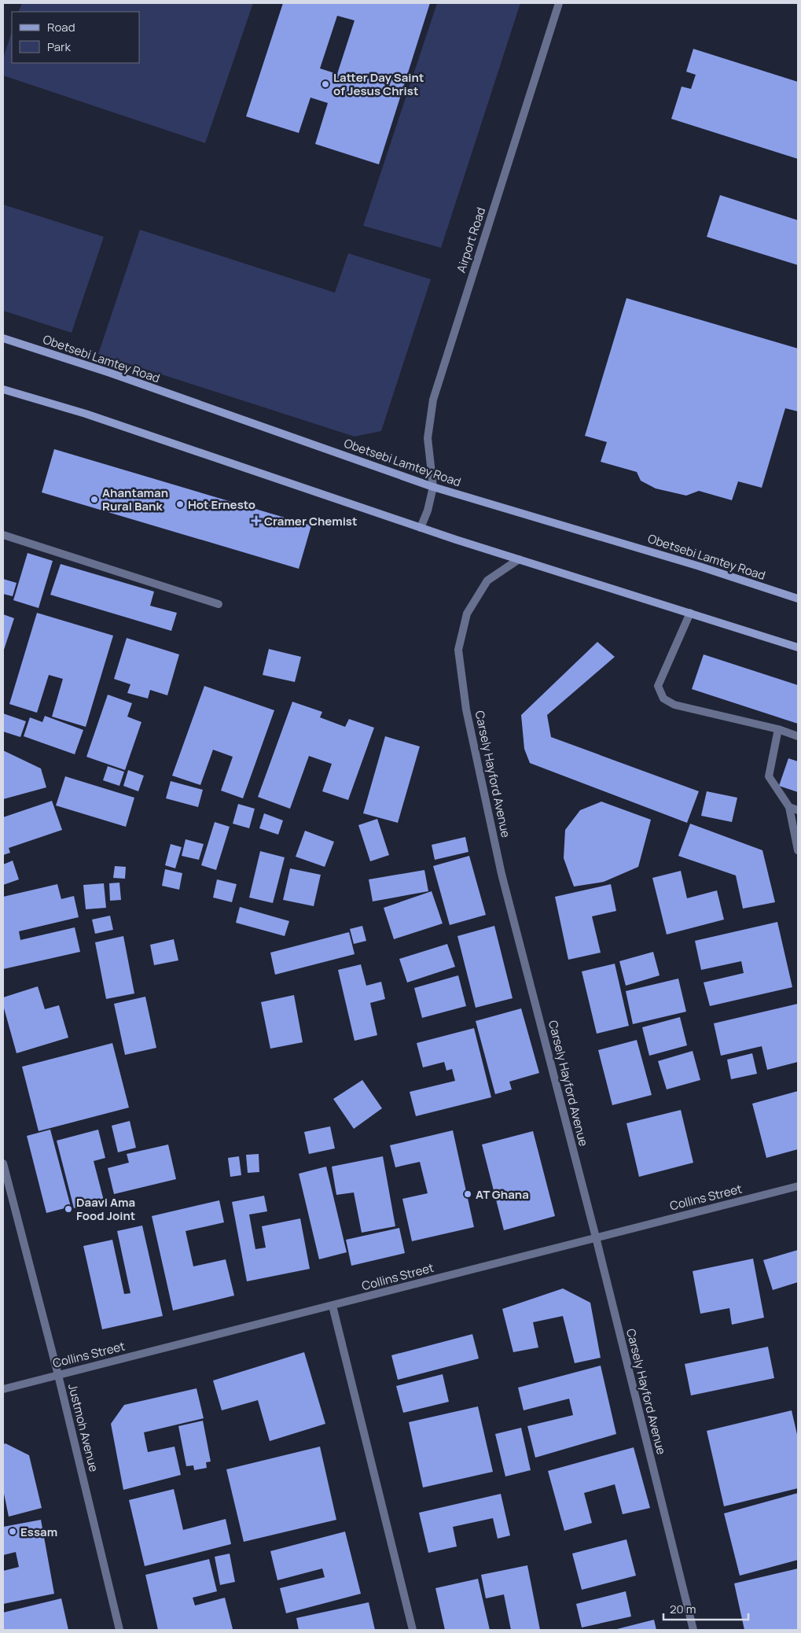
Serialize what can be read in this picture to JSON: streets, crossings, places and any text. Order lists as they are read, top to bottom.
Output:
{
  "streets": {
    "main road": ["Obetsebi Lamtey Road"],
    "street": [
      "Airport Road",
      "Carsely Hayford Avenue",
      "Collins Street",
      "Justmoh Avenue"
    ]
  },
  "crossings": [
    ["Airport Road", "Obetsebi Lamtey Road"],
    ["Carsely Hayford Avenue", "Collins Street"],
    ["Collins Street", "Justmoh Avenue"]
  ],
  "places": {
    "other": [
      "Latter Day Saint of Jesus Christ",
      "Ahantaman Rural Bank",
      "Hot Ernesto",
      "AT Ghana",
      "Daavi Ama Food Joint",
      "Essam"
    ],
    "health": ["Cramer Chemist"]
  },
  "legend": ["Road", "Park"],
  "scale_bar": "20 m"
}
